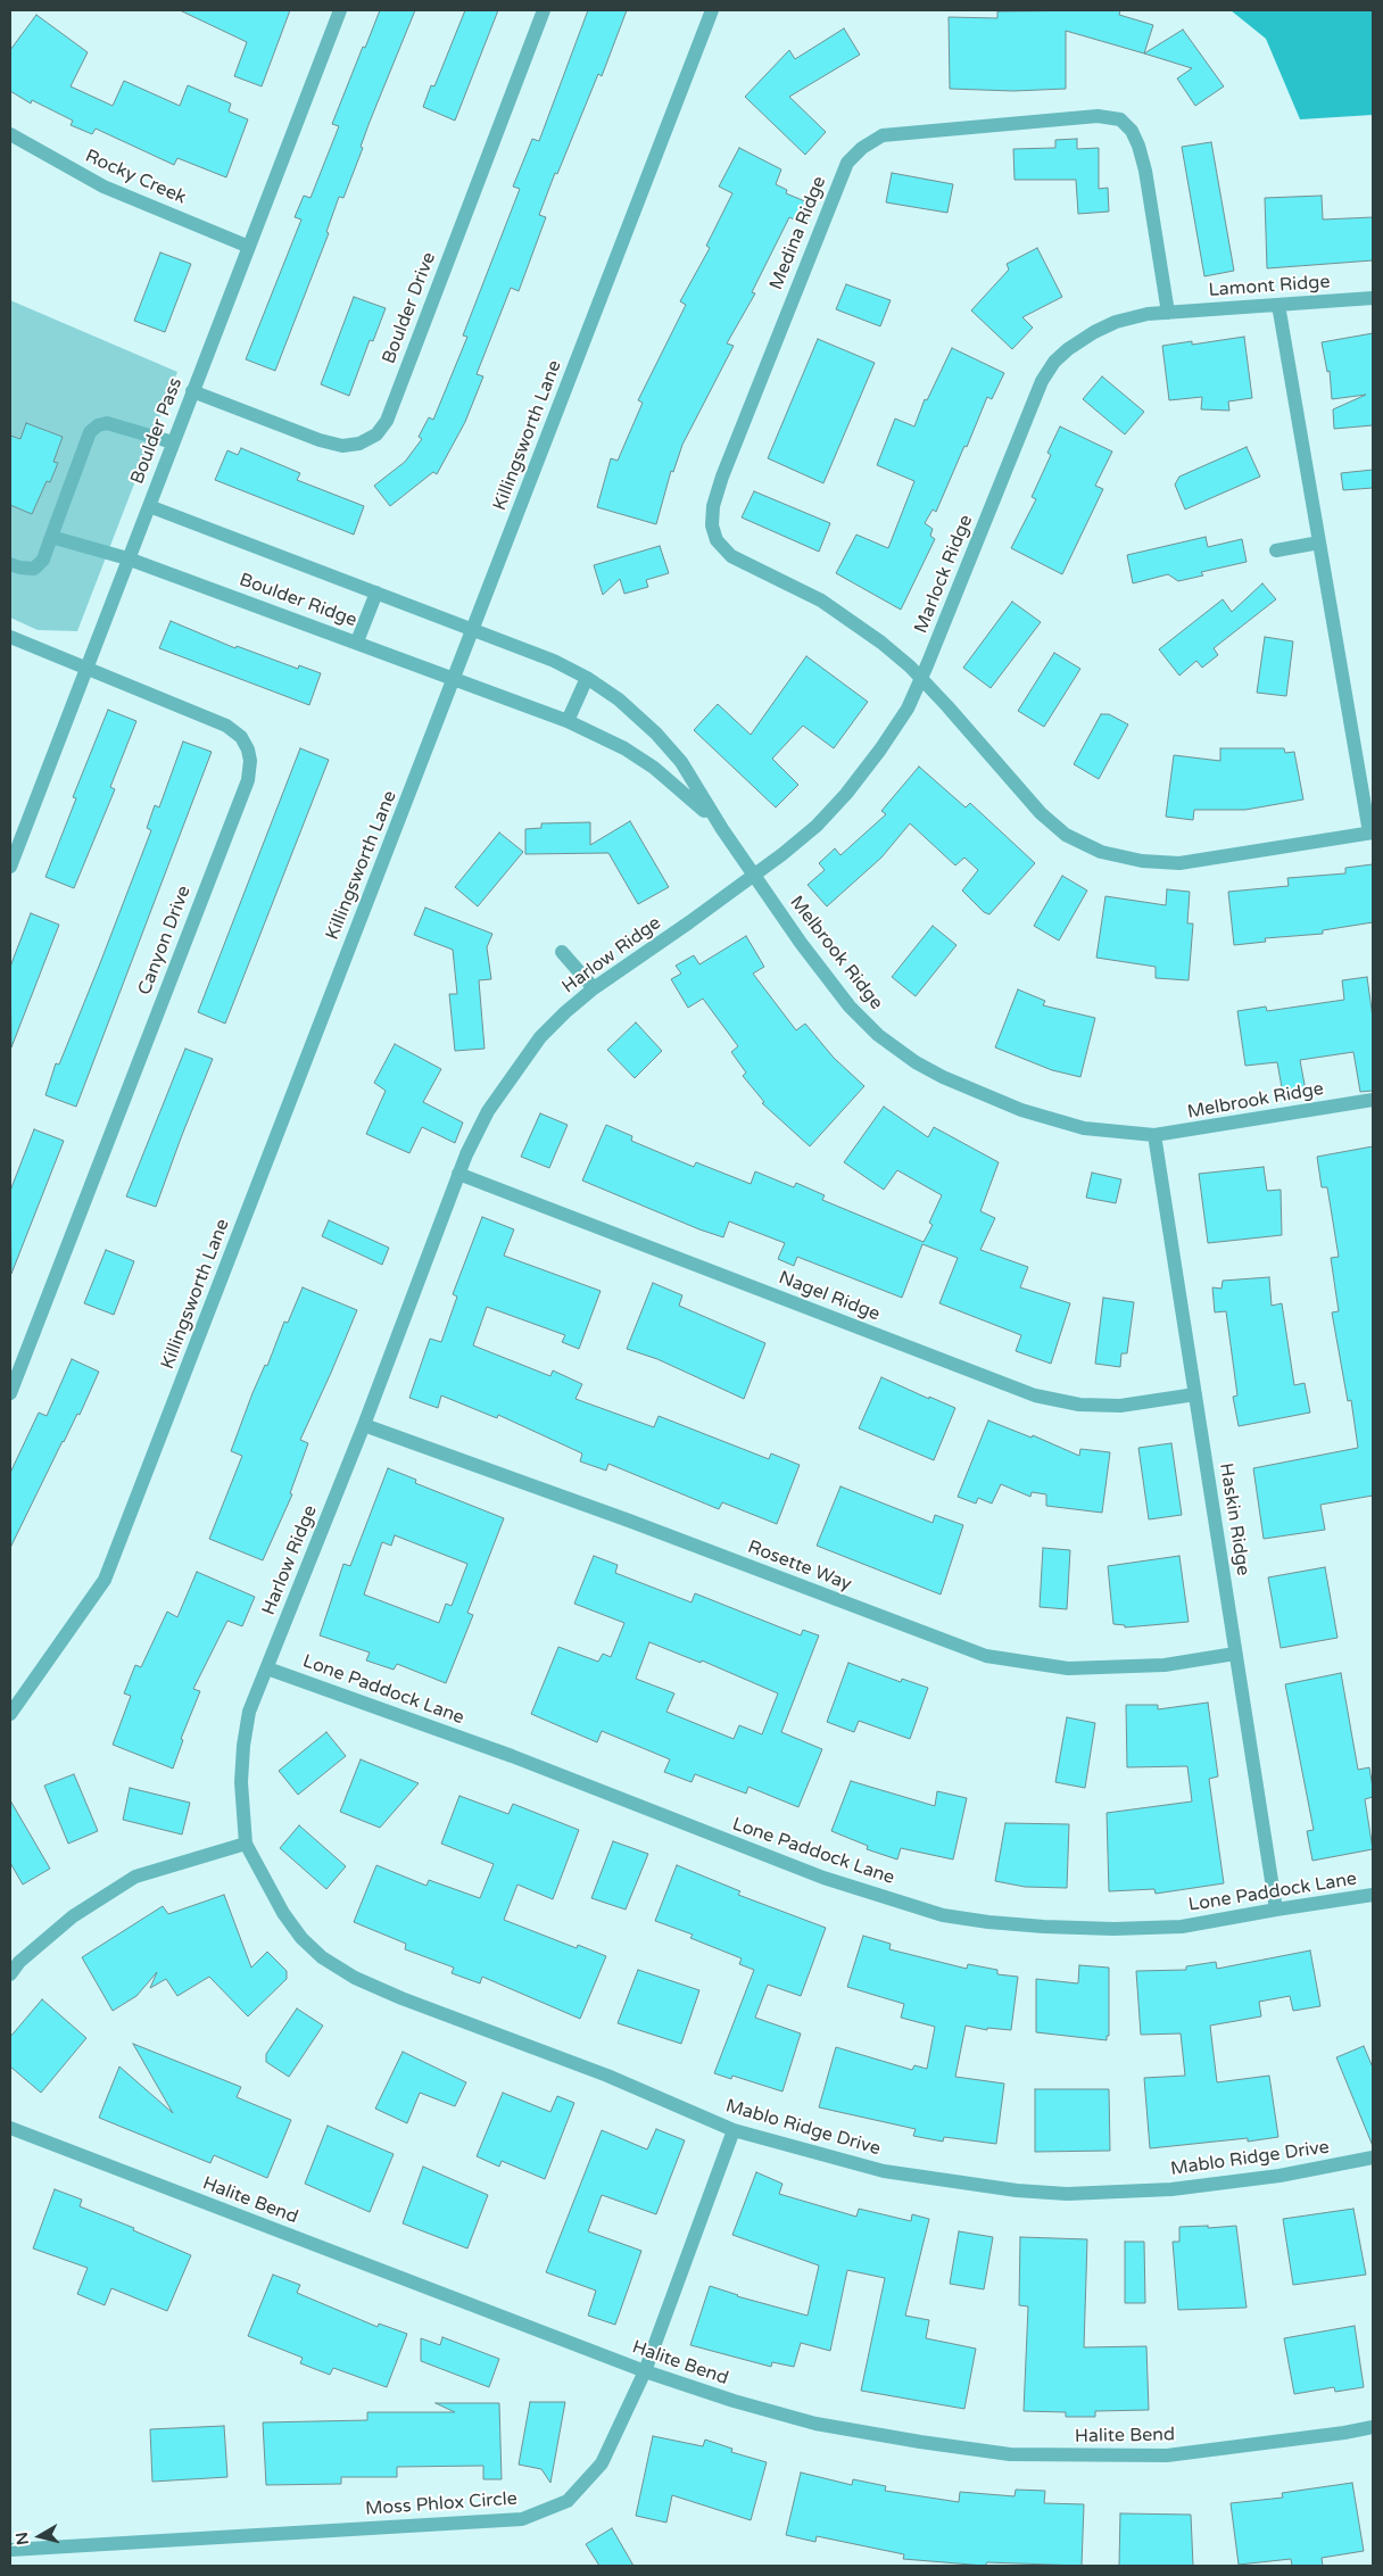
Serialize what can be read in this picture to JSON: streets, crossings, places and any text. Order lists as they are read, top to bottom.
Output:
{
  "streets": {
    "street": [
      "Rocky Creek",
      "Medina Ridge",
      "Lamont Ridge",
      "Boulder Drive",
      "Boulder Pass",
      "Killingsworth Lane",
      "Marlock Ridge",
      "Boulder Ridge",
      "Canyon Drive",
      "Melbrook Ridge",
      "Harlow Ridge",
      "Nagel Ridge",
      "Haskin Ridge",
      "Rosette Way",
      "Lone Paddock Lane",
      "Mablo Ridge Drive",
      "Halite Bend",
      "Moss Phlox Circle"
    ]
  },
  "crossings": [
    ["Rocky Creek", "Boulder Pass"],
    ["Medina Ridge", "Lamont Ridge"],
    ["Medina Ridge", "Marlock Ridge"],
    ["Lamont Ridge", "Marlock Ridge"],
    ["Boulder Drive", "Boulder Pass"],
    ["Boulder Pass", "Boulder Ridge"],
    ["Boulder Pass", "Canyon Drive"],
    ["Killingsworth Lane", "Boulder Ridge"],
    ["Killingsworth Lane", "Melbrook Ridge"],
    ["Marlock Ridge", "Melbrook Ridge"],
    ["Marlock Ridge", "Harlow Ridge"],
    ["Boulder Ridge", "Melbrook Ridge"],
    ["Melbrook Ridge", "Harlow Ridge"],
    ["Melbrook Ridge", "Haskin Ridge"],
    ["Harlow Ridge", "Nagel Ridge"],
    ["Harlow Ridge", "Rosette Way"],
    ["Harlow Ridge", "Lone Paddock Lane"],
    ["Harlow Ridge", "Mablo Ridge Drive"],
    ["Nagel Ridge", "Haskin Ridge"],
    ["Haskin Ridge", "Rosette Way"],
    ["Haskin Ridge", "Lone Paddock Lane"],
    ["Mablo Ridge Drive", "Moss Phlox Circle"],
    ["Halite Bend", "Moss Phlox Circle"]
  ],
  "north": "left"
}
